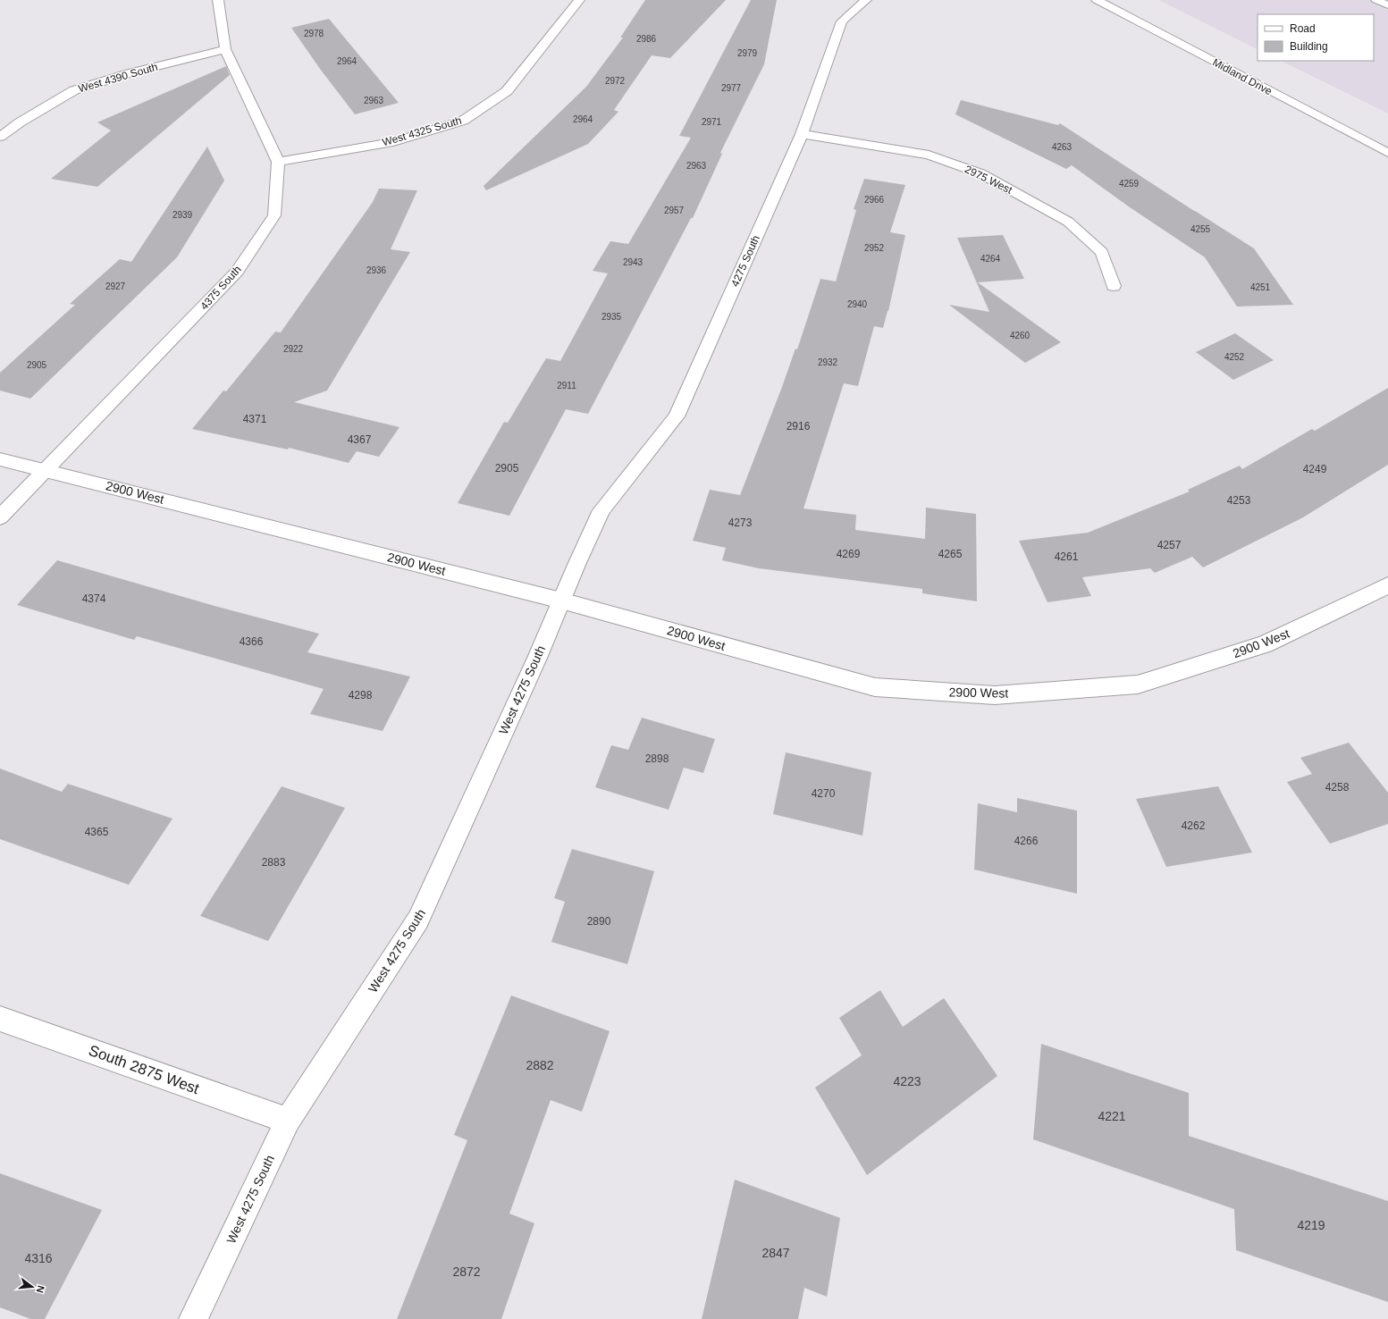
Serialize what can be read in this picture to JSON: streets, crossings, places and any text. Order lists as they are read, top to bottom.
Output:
{
  "streets": {
    "street": [
      "Midland Drive",
      "West 4390 South",
      "West 4325 South",
      "2975 West",
      "4275 South",
      "4375 South",
      "2900 West",
      "West 4275 South",
      "South 2875 West"
    ]
  },
  "crossings": [
    ["West 4390 South", "4375 South"],
    ["West 4325 South", "4375 South"],
    ["2975 West", "4275 South"],
    ["4275 South", "West 4275 South"],
    ["4375 South", "2900 West"],
    ["2900 West", "West 4275 South"],
    ["West 4275 South", "South 2875 West"]
  ],
  "house_numbers": [
    "2978",
    "2986",
    "2979",
    "2964",
    "2972",
    "2977",
    "2963",
    "2964",
    "2971",
    "4263",
    "2963",
    "4259",
    "2966",
    "2957",
    "2939",
    "4255",
    "2952",
    "4264",
    "2943",
    "2936",
    "2927",
    "4251",
    "2940",
    "2935",
    "4260",
    "2922",
    "4252",
    "2932",
    "2905",
    "2911",
    "4371",
    "2916",
    "4367",
    "2905",
    "4249",
    "4253",
    "4273",
    "4257",
    "4269",
    "4265",
    "4261",
    "4374",
    "4366",
    "4298",
    "2898",
    "4258",
    "4270",
    "4262",
    "4365",
    "4266",
    "2883",
    "2890",
    "2882",
    "4223",
    "4221",
    "4219",
    "2847",
    "4316",
    "2872"
  ],
  "legend": ["Road", "Building"],
  "north": "right"
}
